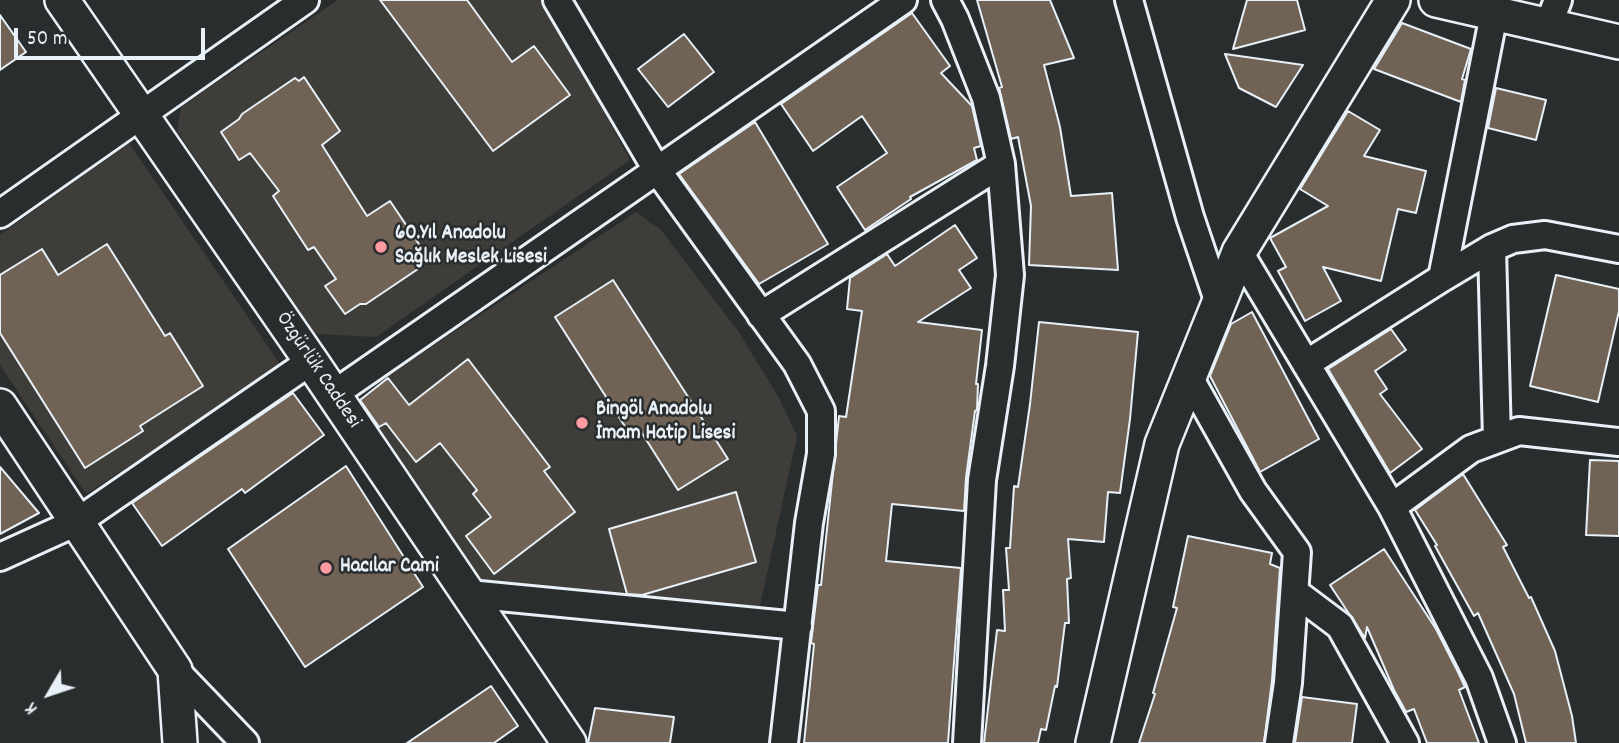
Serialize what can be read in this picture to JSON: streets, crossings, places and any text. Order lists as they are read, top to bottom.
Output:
{
  "streets": {
    "street": ["Özgürlük Caddesi"]
  },
  "places": ["60.Yıl Anadolu Sağlık Meslek Lisesi", "Bingöl Anadolu İmam Hatip Lisesi", "Hacılar Cami"],
  "scale_bar": "50 m",
  "north": "bottom left"
}
